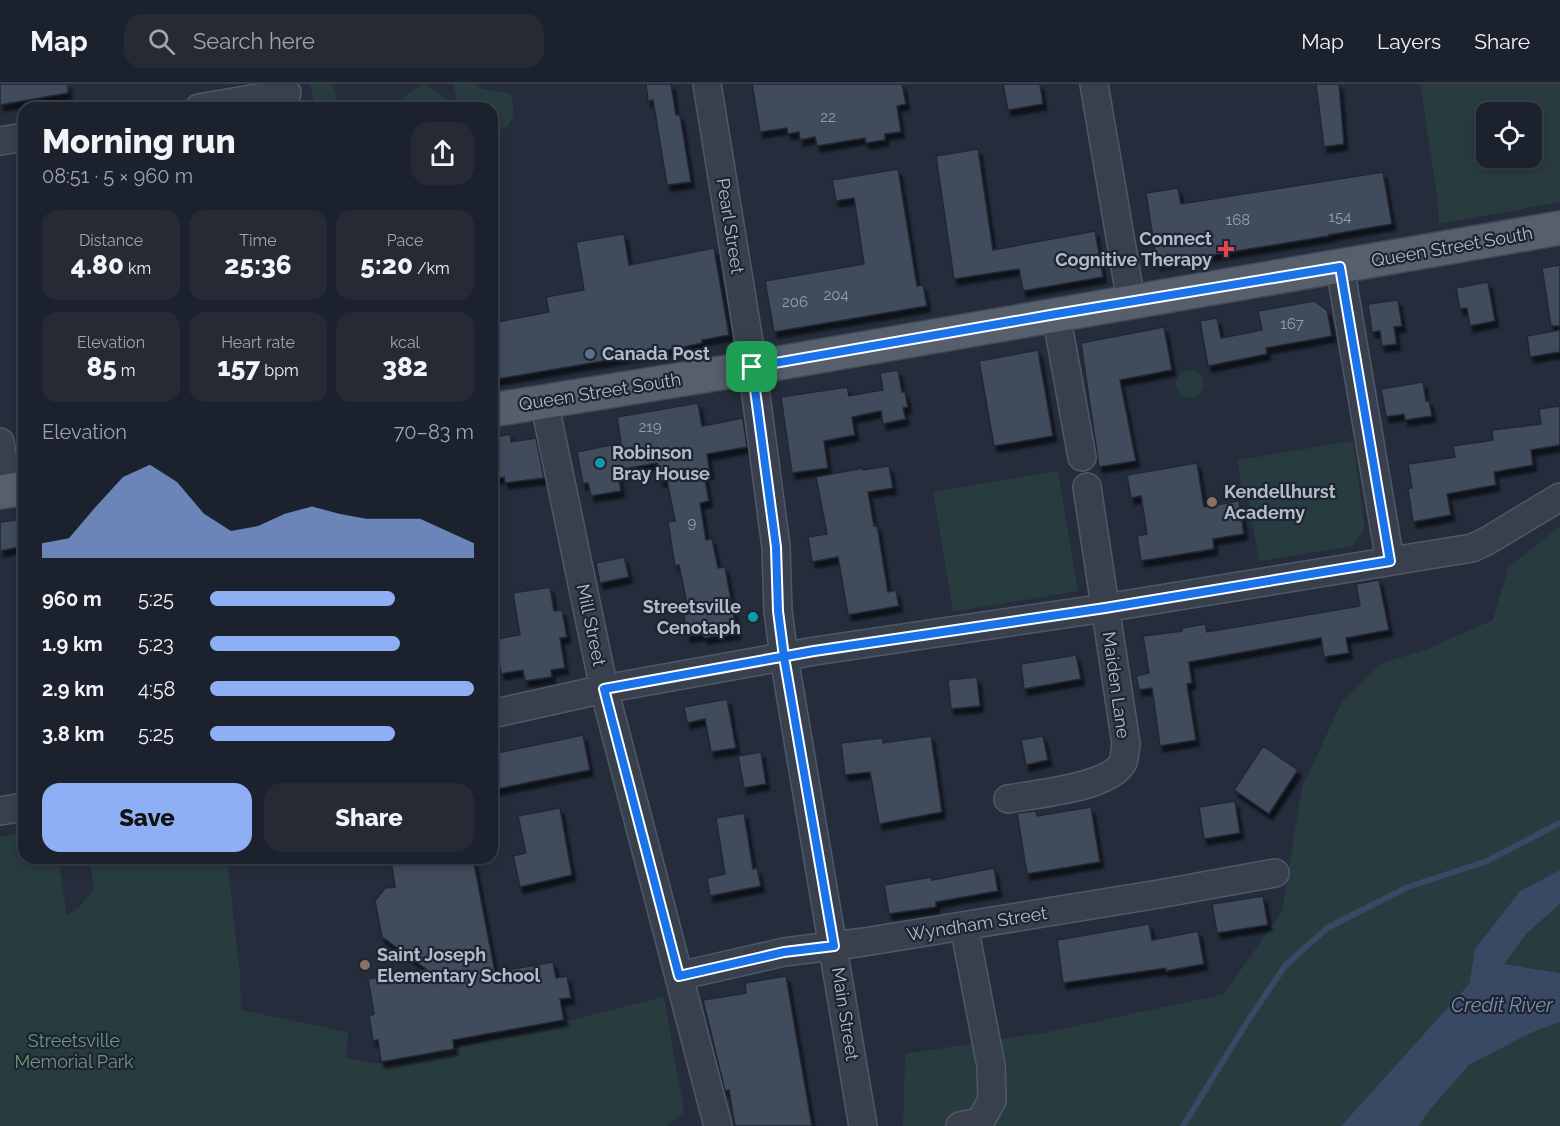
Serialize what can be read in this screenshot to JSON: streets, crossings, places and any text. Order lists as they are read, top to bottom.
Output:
{
  "streets": {
    "main road": ["Queen Street South"],
    "street": [
      "Pearl Street",
      "Mill Street",
      "Maiden Lane",
      "Wyndham Street",
      "Main Street"
    ]
  },
  "crossings": [
    ["Pearl Street", "Queen Street South"],
    ["Pearl Street", "Main Street"],
    ["Queen Street South", "Mill Street"],
    ["Queen Street South", "Main Street"],
    ["Mill Street", "Wyndham Street"],
    ["Wyndham Street", "Main Street"]
  ],
  "water": ["Credit River"],
  "parks": ["Streetsville Memorial Park"],
  "places": {
    "health": ["Connect Cognitive Therapy"],
    "other": [
      "Canada Post",
      "Robinson Bray House",
      "Kendellhurst Academy",
      "Streetsville Cenotaph",
      "Saint Joseph Elementary School"
    ]
  },
  "house_numbers": [
    "22",
    "154",
    "168",
    "204",
    "206",
    "167",
    "219",
    "9"
  ],
  "page": {
    "header": "Map",
    "search": "Search here",
    "nav": ["Map", "Layers", "Share"],
    "heading": ["Morning run", "08:51 · 5 × 960 m"],
    "stats": [
      ["Distance", "4.80 km"],
      ["Time", "25:36"],
      ["Pace", "5:20 /km"],
      ["Elevation", "85 m"],
      ["Heart rate", "157 bpm"],
      ["kcal", "382"]
    ],
    "chart": ["Elevation", "70–83 m"],
    "list": [
      {
        "name": "960 m",
        "note": "5:25"
      },
      {
        "name": "1.9 km",
        "note": "5:23"
      },
      {
        "name": "2.9 km",
        "note": "4:58"
      },
      {
        "name": "3.8 km",
        "note": "5:25"
      }
    ],
    "buttons": ["Save", "Share"]
  }
}
